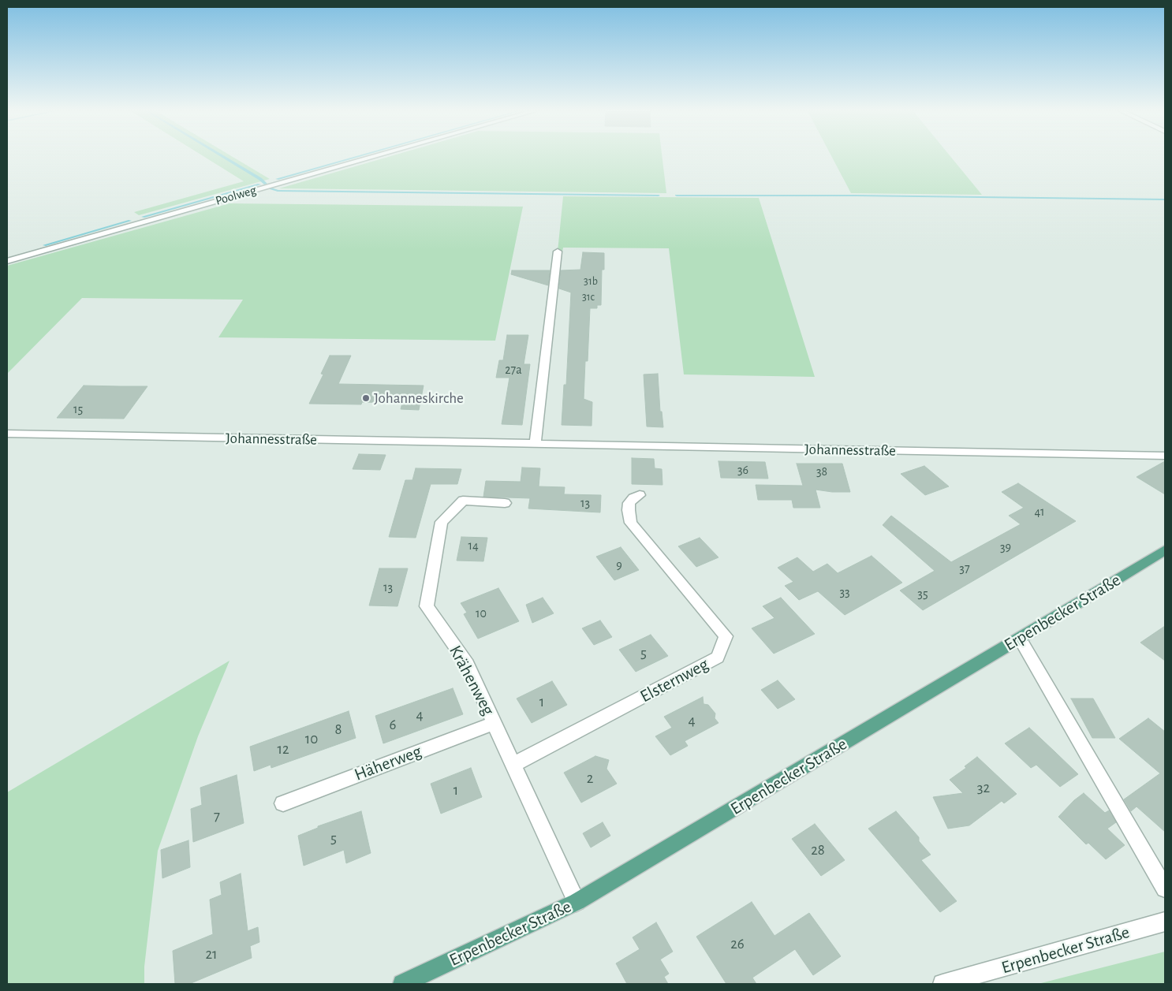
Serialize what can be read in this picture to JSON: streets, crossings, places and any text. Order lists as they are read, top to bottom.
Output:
{
  "streets": {
    "main road": ["Erpenbecker Straße"],
    "street": [
      "Poolweg",
      "Johannesstraße",
      "Krähenweg",
      "Elsternweg",
      "Häherweg"
    ]
  },
  "crossings": [
    ["Erpenbecker Straße", "Krähenweg"],
    ["Krähenweg", "Elsternweg"],
    ["Krähenweg", "Häherweg"]
  ],
  "places": ["Johanneskirche"],
  "house_numbers": [
    "31b",
    "31c",
    "27a",
    "15",
    "36",
    "38",
    "13",
    "41",
    "14",
    "39",
    "9",
    "37",
    "13",
    "33",
    "35",
    "10",
    "5",
    "1",
    "4",
    "4",
    "6",
    "8",
    "10",
    "12",
    "2",
    "32",
    "1",
    "7",
    "5",
    "28",
    "26",
    "21"
  ]
}
